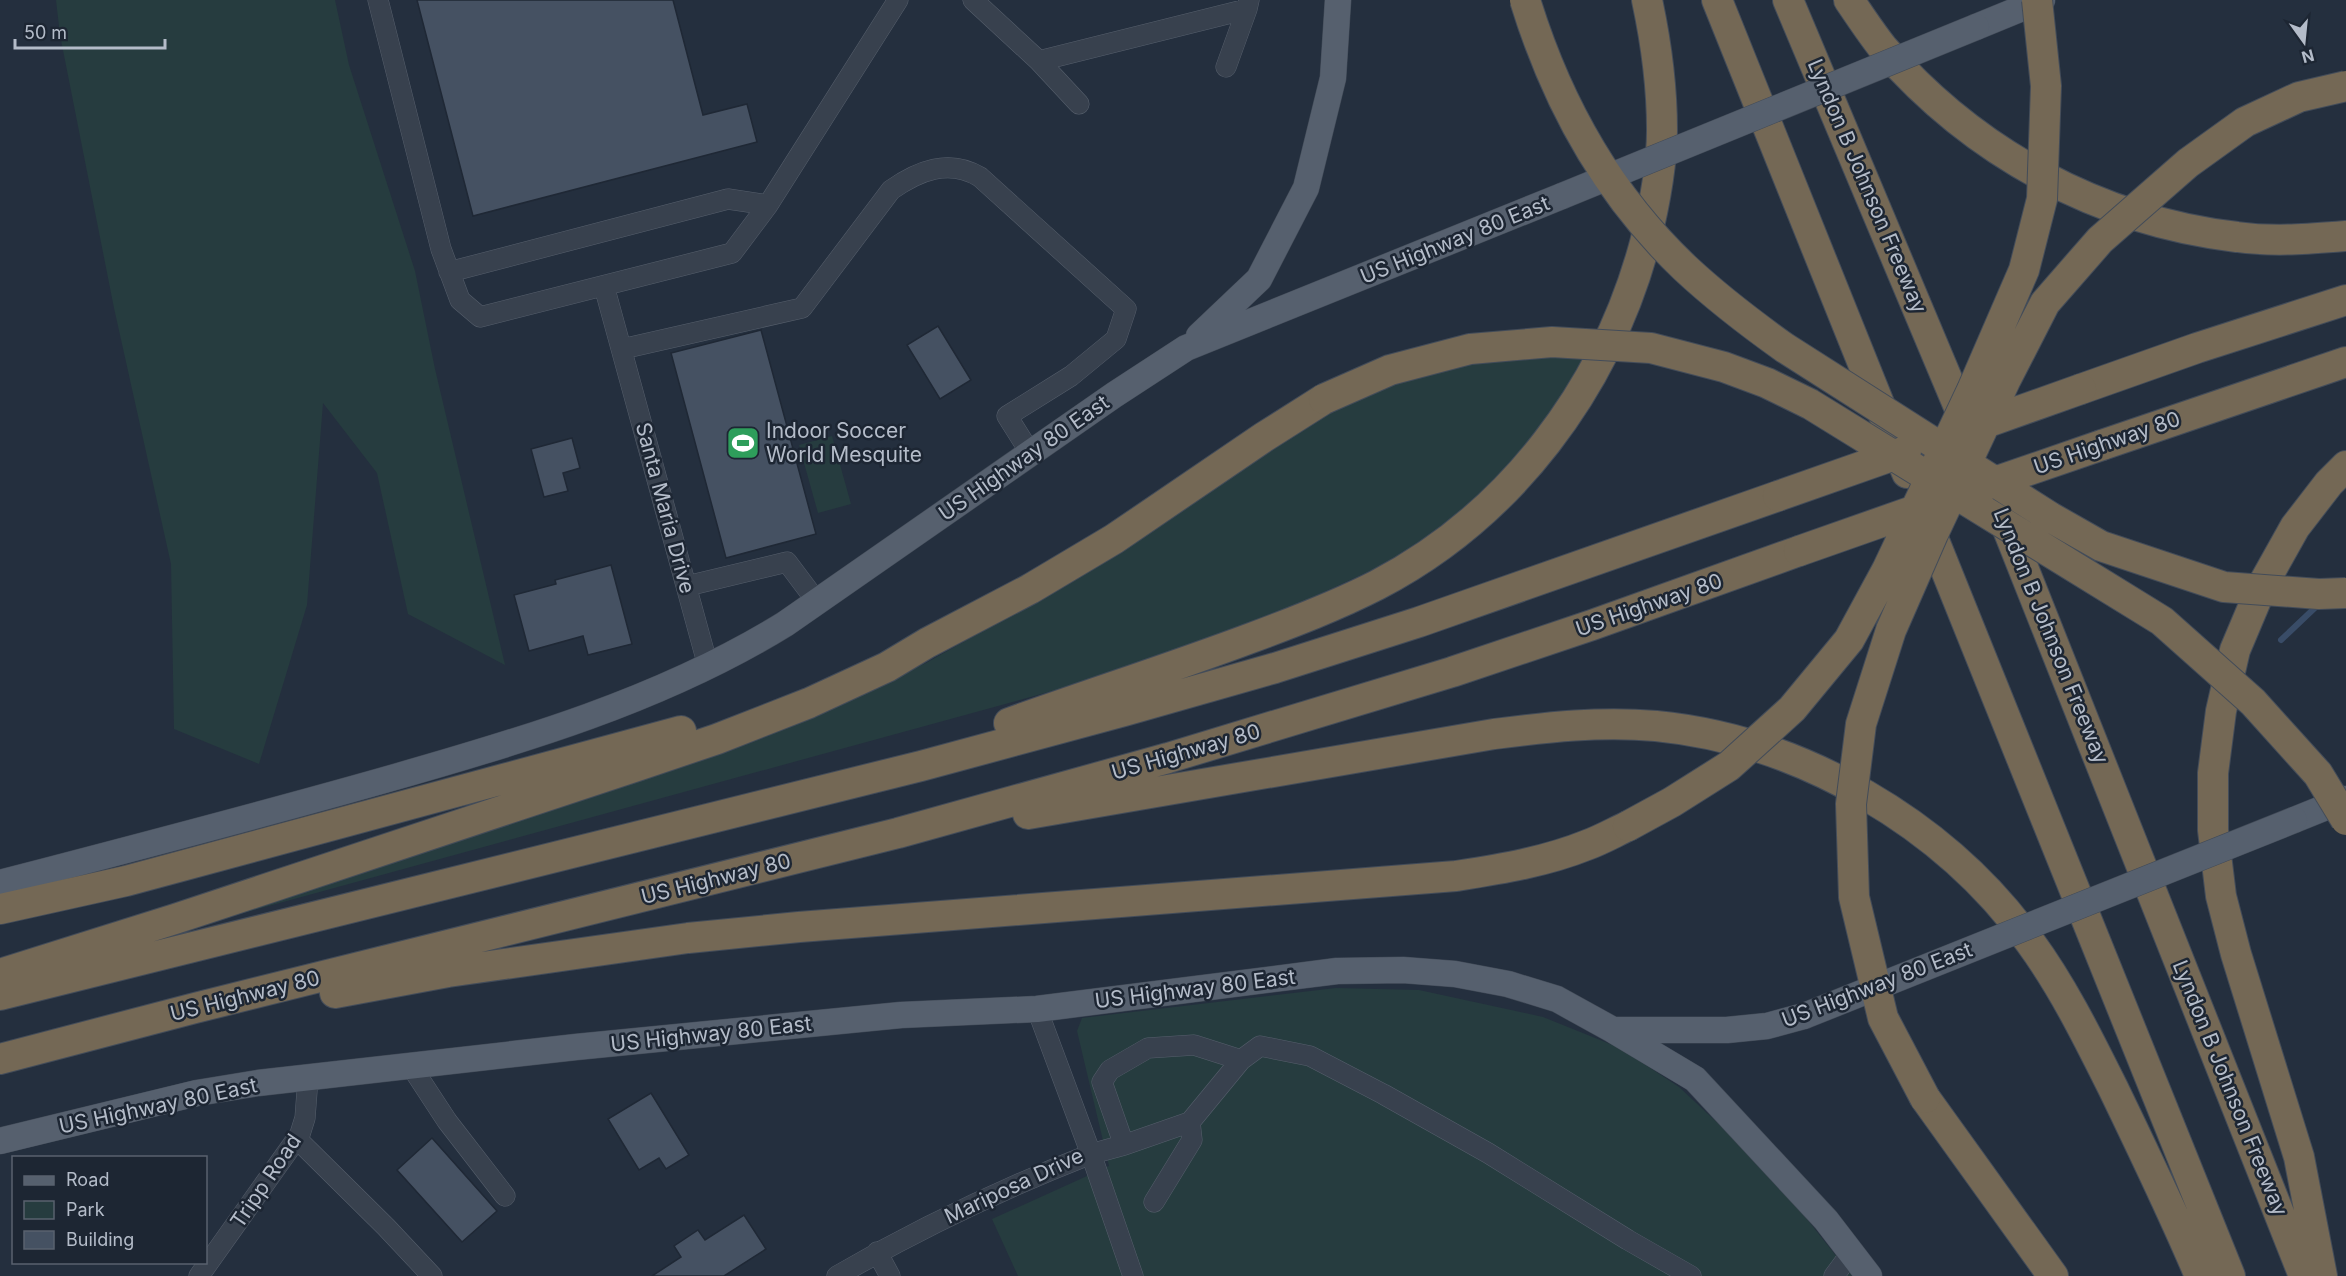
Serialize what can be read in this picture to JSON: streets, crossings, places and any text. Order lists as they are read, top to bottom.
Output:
{
  "streets": {
    "highway": ["Lyndon B Johnson Freeway", "US Highway 80"],
    "main road": ["US Highway 80 East"],
    "street": ["Santa Maria Drive", "Tripp Road", "Mariposa Drive"]
  },
  "crossings": [
    ["US Highway 80 East", "Santa Maria Drive"],
    ["US Highway 80 East", "Tripp Road"],
    ["US Highway 80 East", "Mariposa Drive"]
  ],
  "places": {
    "sports": ["Indoor Soccer World Mesquite"]
  },
  "legend": ["Road", "Park", "Building"],
  "scale_bar": "50 m",
  "north": "bottom"
}
